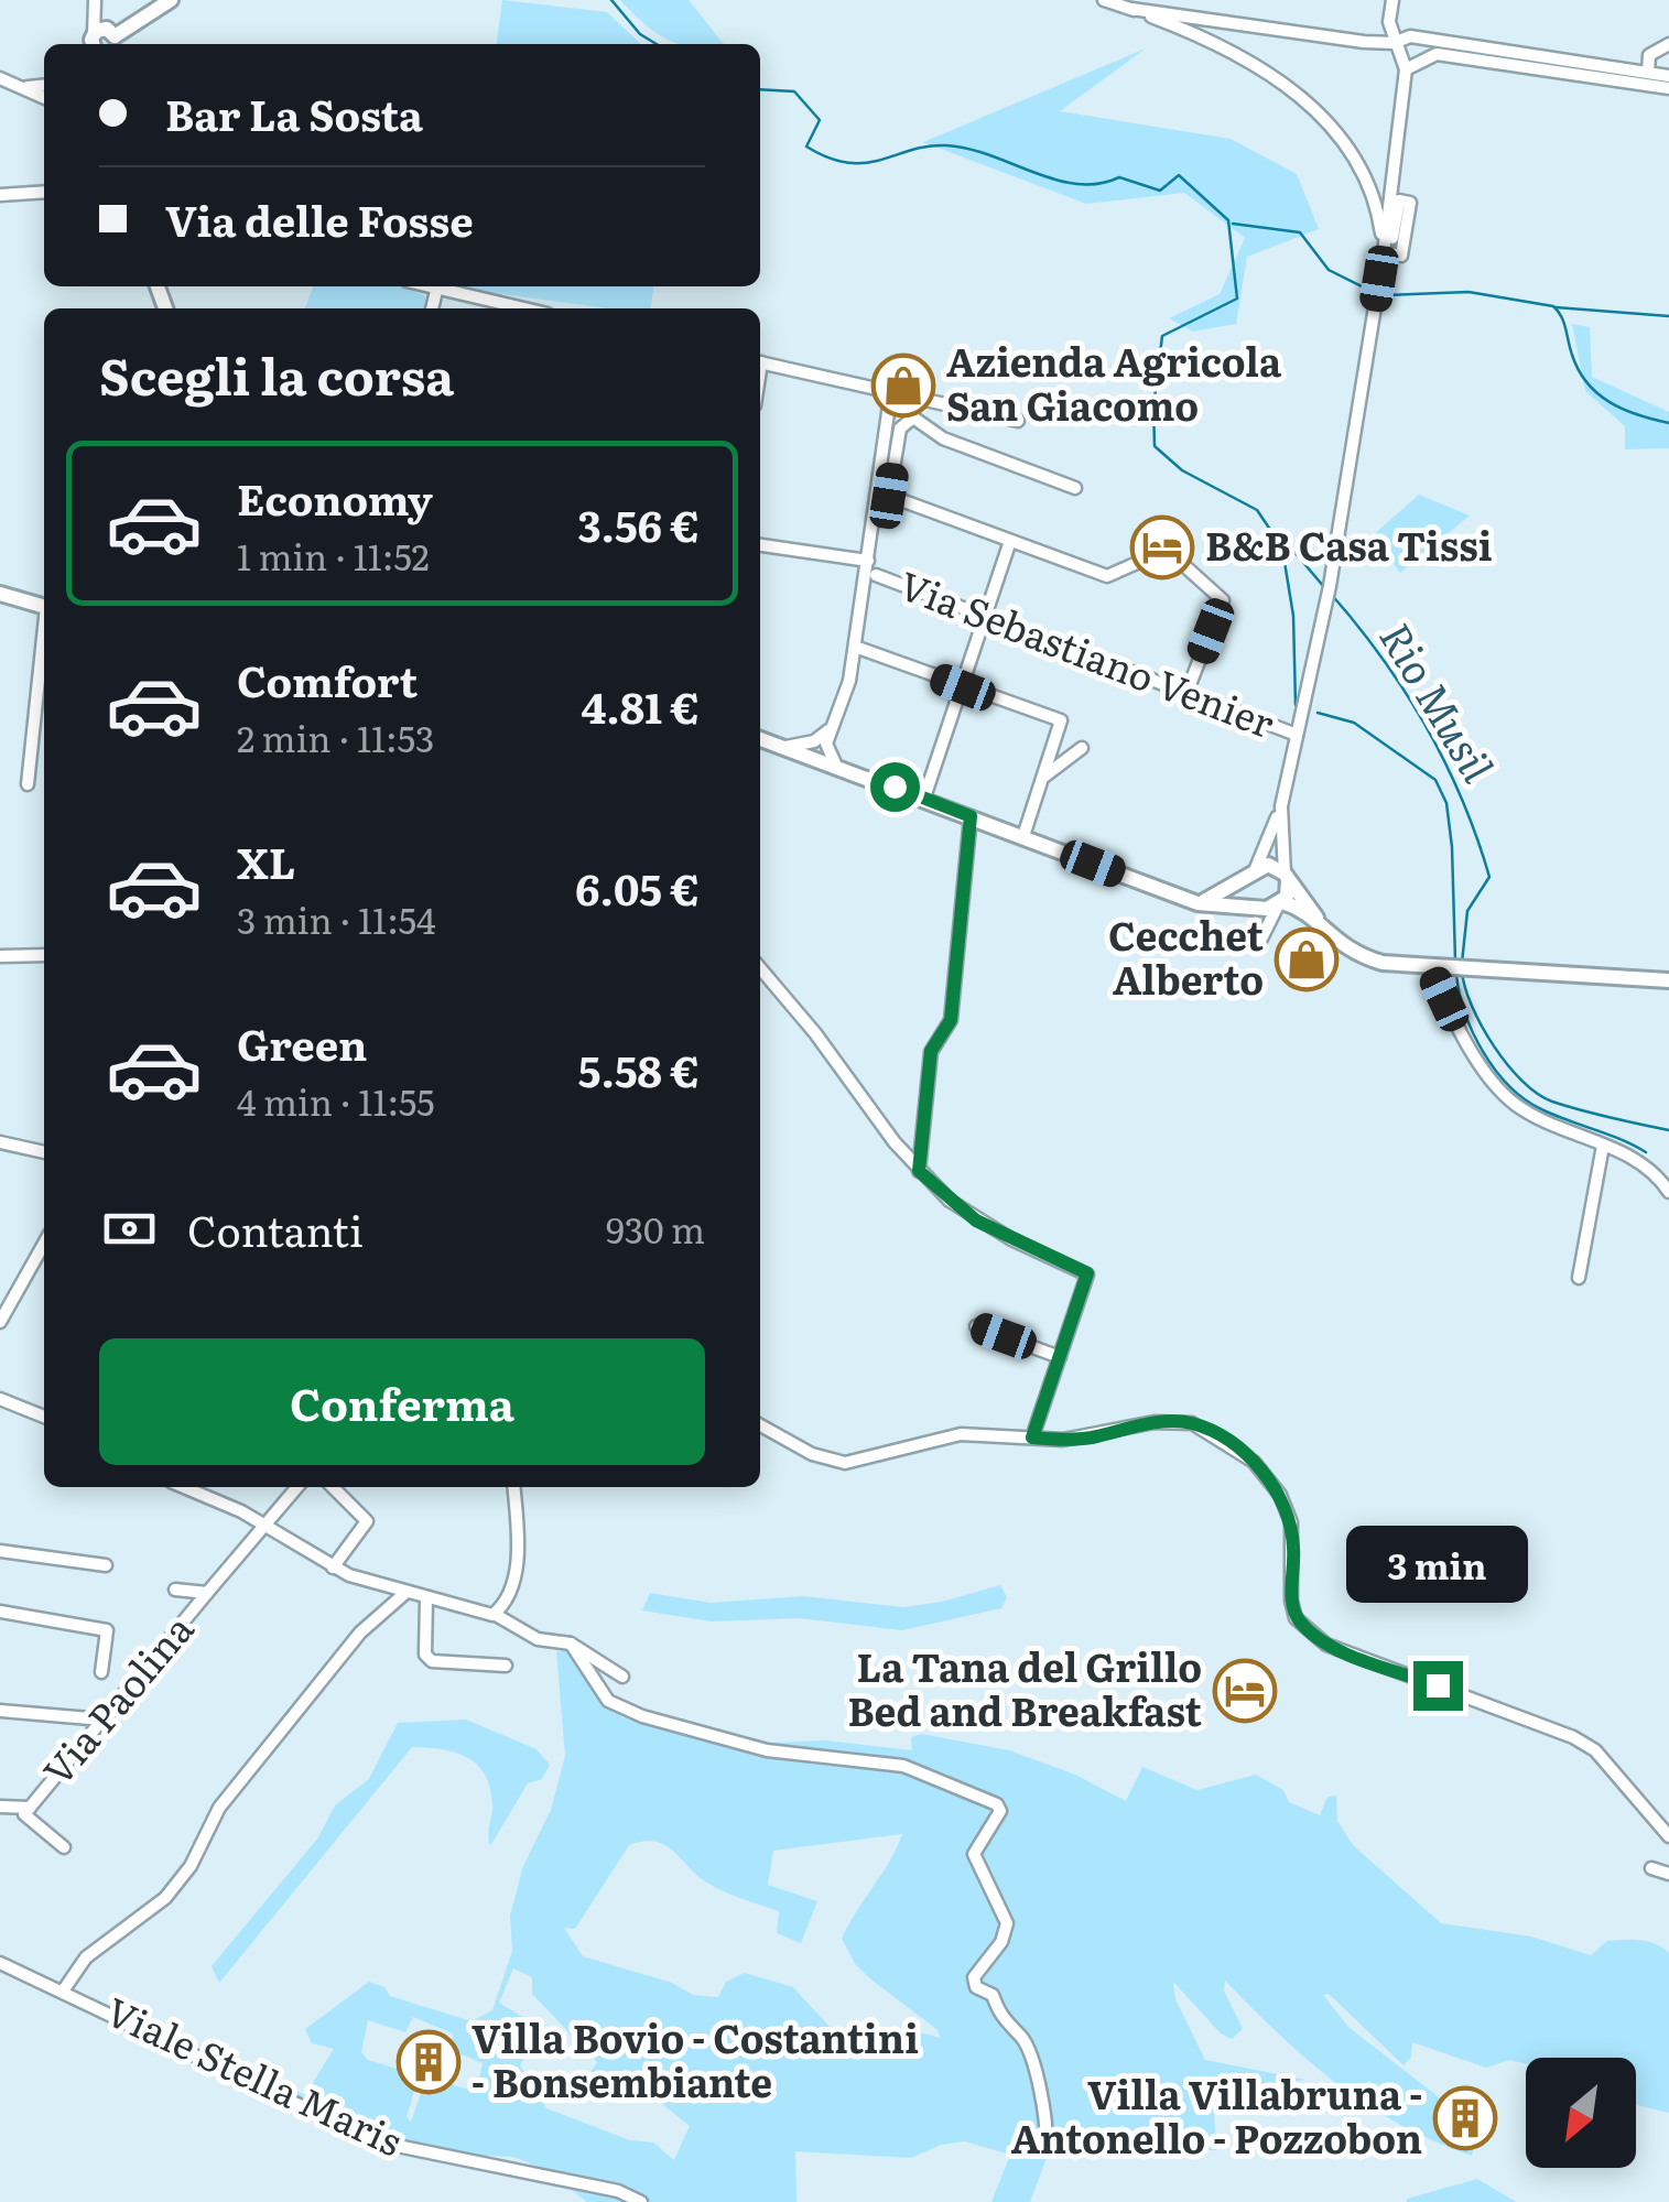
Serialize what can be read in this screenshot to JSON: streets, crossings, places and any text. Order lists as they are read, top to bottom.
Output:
{
  "streets": {
    "street": ["Via Sebastiano Venier", "Via Paolina", "Viale Stella Maris"]
  },
  "water": ["Rio Musil"],
  "places": {
    "shop": ["Azienda Agricola San Giacomo", "Cecchet Alberto"],
    "hotel": ["B&B Casa Tissi", "La Tana del Grillo Bed and Breakfast"],
    "building": ["Villa Bovio - Costantini - Bonsembiante", "Villa Villabruna - Antonello - Pozzobon"]
  },
  "north": "bottom left",
  "page": {
    "banner": ["Bar La Sosta", "Via delle Fosse"],
    "heading": "Scegli la corsa",
    "list": [
      {
        "name": "Economy",
        "note": "1 min · 11:52",
        "value": "3.56 €"
      },
      {
        "name": "Comfort",
        "note": "2 min · 11:53",
        "value": "4.81 €"
      },
      {
        "name": "XL",
        "note": "3 min · 11:54",
        "value": "6.05 €"
      },
      {
        "name": "Green",
        "note": "4 min · 11:55",
        "value": "5.58 €"
      }
    ],
    "pay": ["Contanti", "930 m"],
    "buttons": "Conferma",
    "bubble": "3 min"
  }
}
